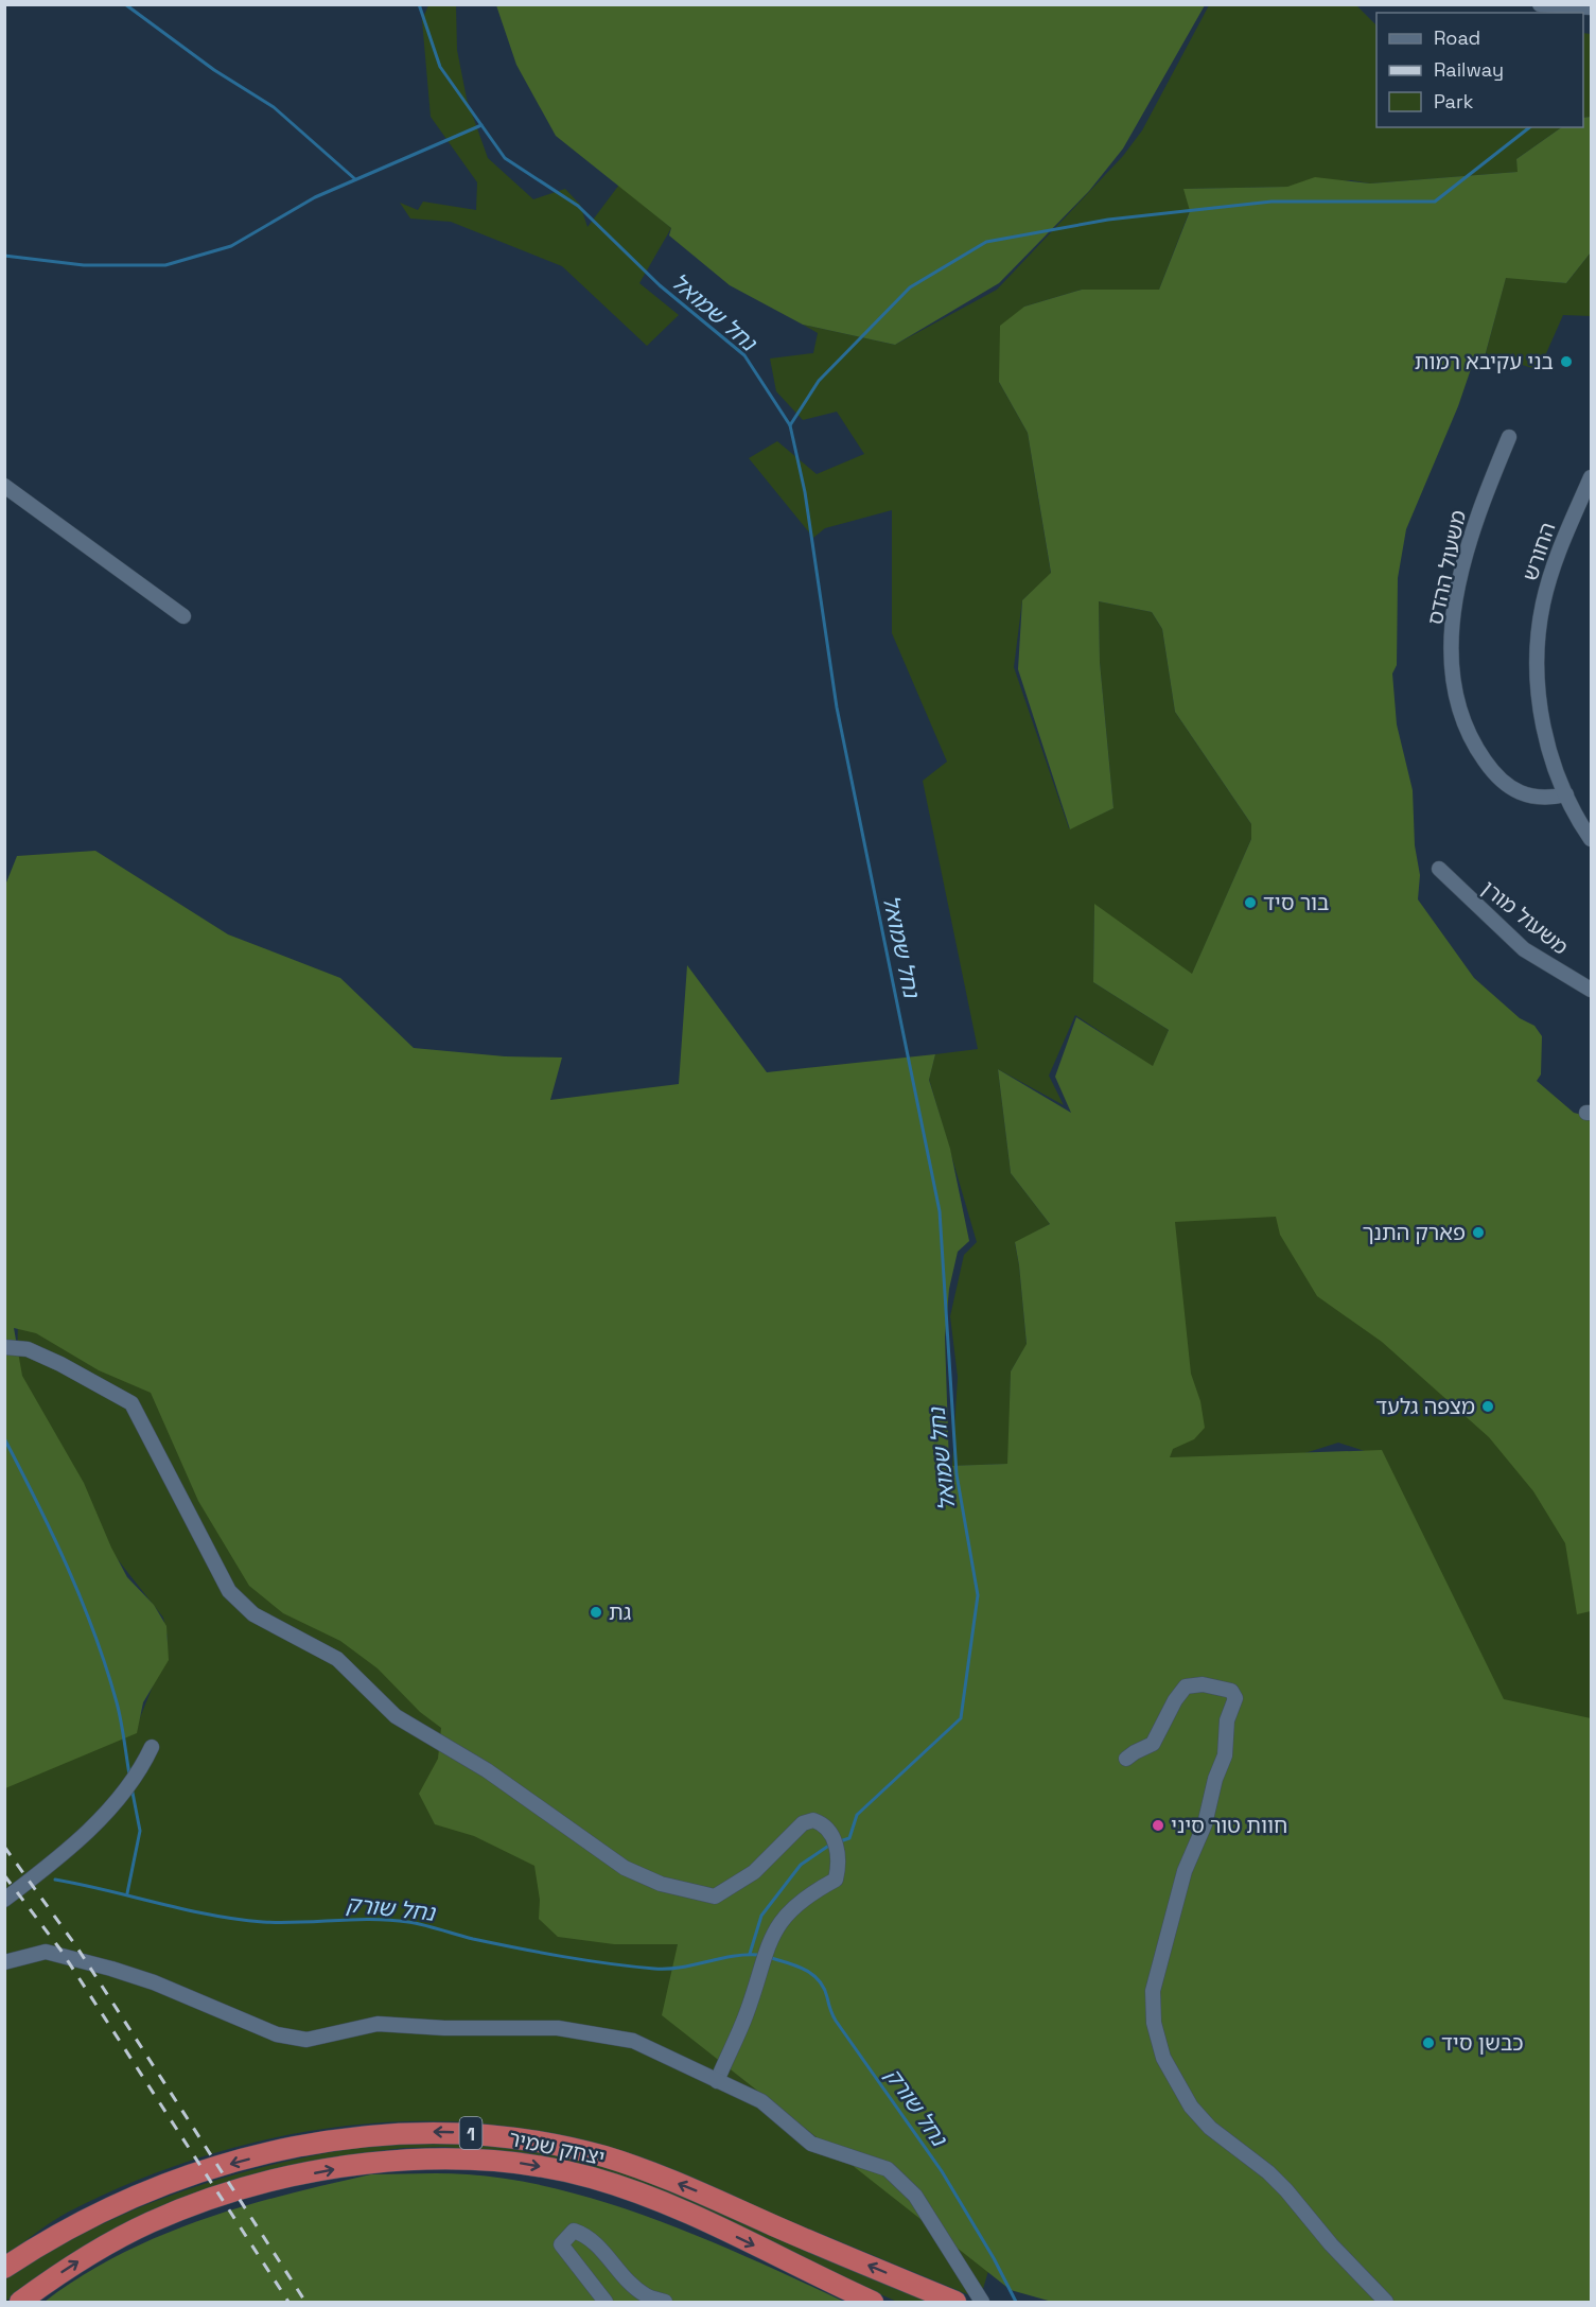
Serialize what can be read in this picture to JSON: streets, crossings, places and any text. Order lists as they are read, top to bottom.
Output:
{
  "streets": {
    "highway": ["1", "יצחק שמיר"],
    "street": ["החורש", "משעול ההדס", "משעול מורן"]
  },
  "crossings": [
    ["החורש", "משעול ההדס"]
  ],
  "water": ["נחל שמואל", "נחל שורק"],
  "places": [
    "בני עקיבא רמות",
    "בור סיד",
    "פארק התנך",
    "מצפה גלעד",
    "גת",
    "חוות טור סיני",
    "כבשן סיד"
  ],
  "legend": ["Road", "Railway", "Park"]
}
